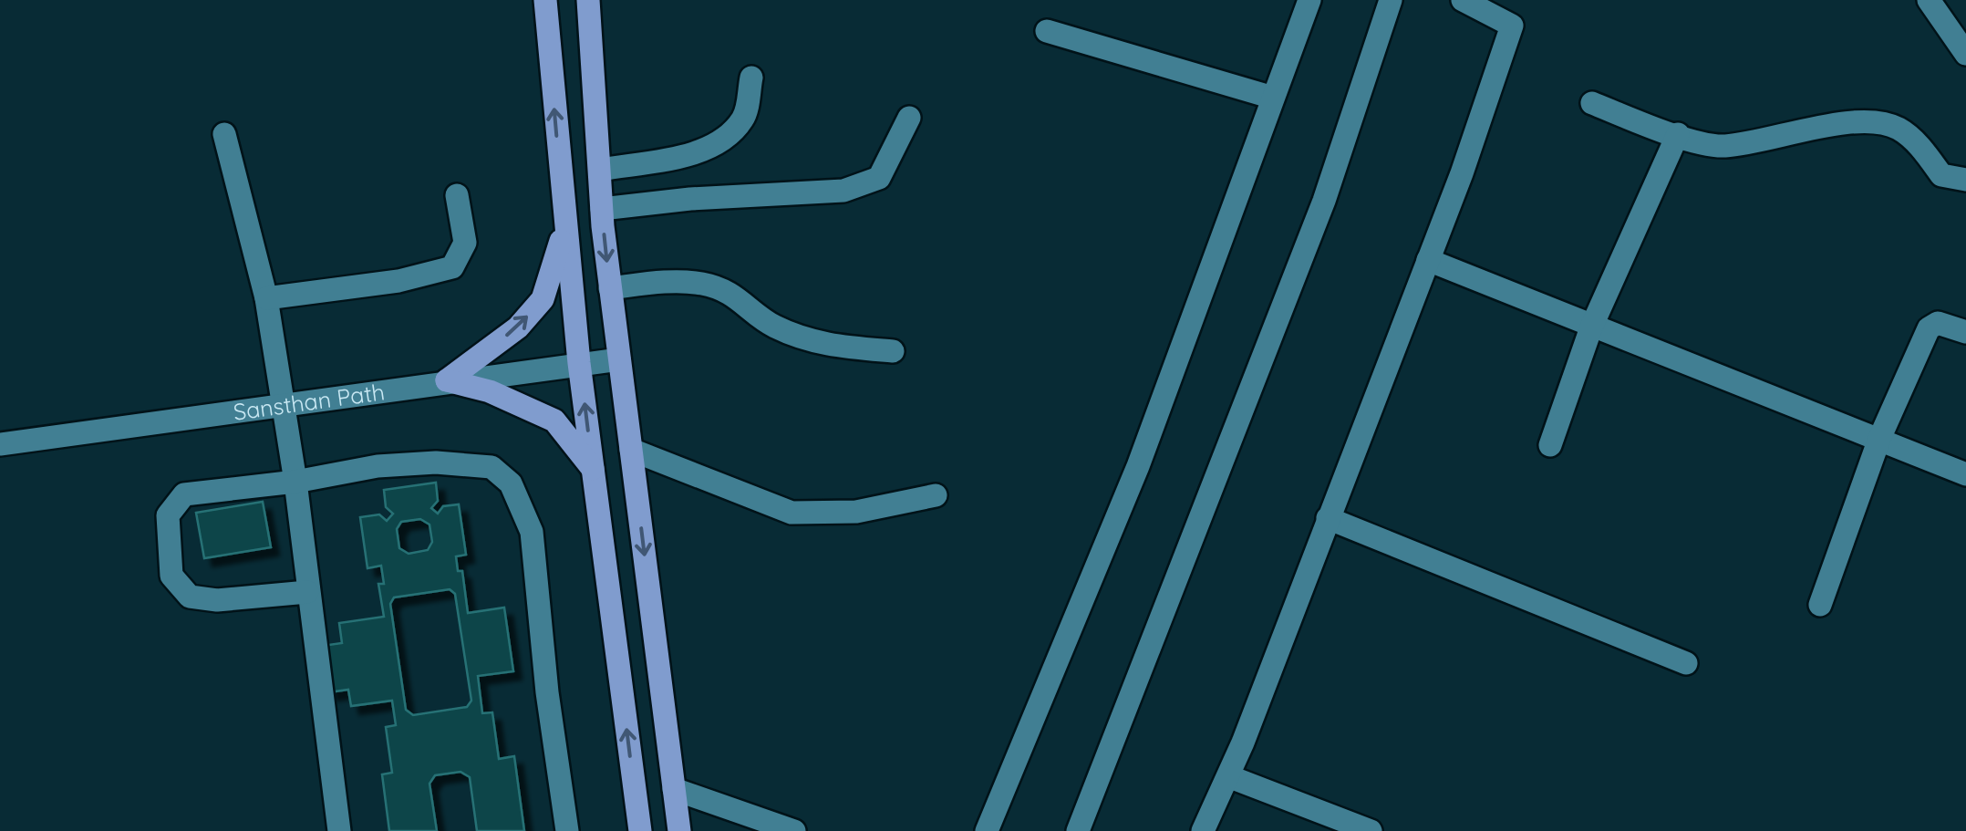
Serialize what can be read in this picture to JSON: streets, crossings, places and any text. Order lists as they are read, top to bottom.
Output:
{
  "streets": {
    "street": ["Sansthan Path"]
  }
}
